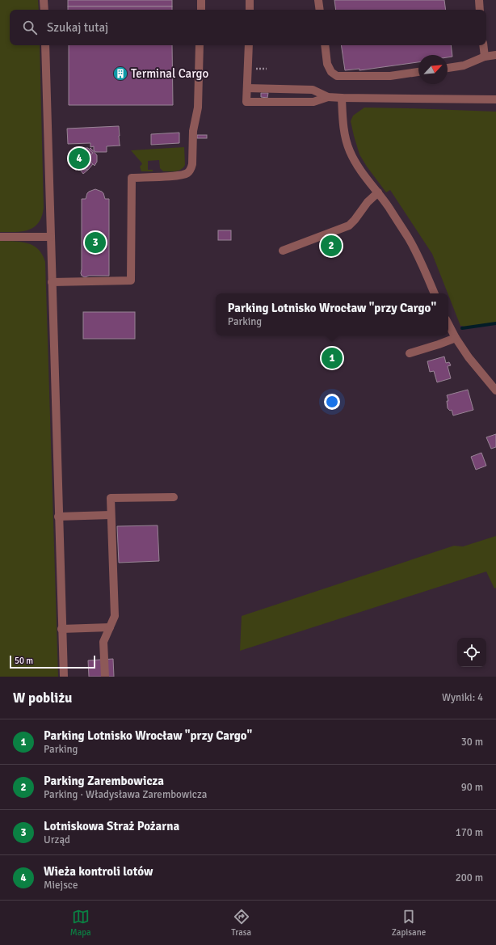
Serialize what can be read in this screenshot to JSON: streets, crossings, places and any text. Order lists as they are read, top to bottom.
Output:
{
  "places": {
    "building": ["Terminal Cargo"]
  },
  "scale_bar": "50 m",
  "north": "top right",
  "page": {
    "search": "Szukaj tutaj",
    "pins": [
      "4",
      "3",
      "2",
      "1"
    ],
    "popup": ["Parking Lotnisko Wrocław \"przy Cargo\"", "Parking"],
    "scale": "50 m",
    "heading": ["W pobliżu", "Wyniki: 4"],
    "list": [
      {
        "mark": "1",
        "name": "Parking Lotnisko Wrocław \"przy Cargo\"",
        "note": "Parking",
        "value": "30 m"
      },
      {
        "mark": "2",
        "name": "Parking Zarembowicza",
        "note": "Parking · Władysława Zarembowicza",
        "value": "90 m"
      },
      {
        "mark": "3",
        "name": "Lotniskowa Straż Pożarna",
        "note": "Urząd",
        "value": "170 m"
      },
      {
        "mark": "4",
        "name": "Wieża kontroli lotów",
        "note": "Miejsce",
        "value": "200 m"
      }
    ],
    "nav": ["Mapa", "Trasa", "Zapisane"]
  }
}
